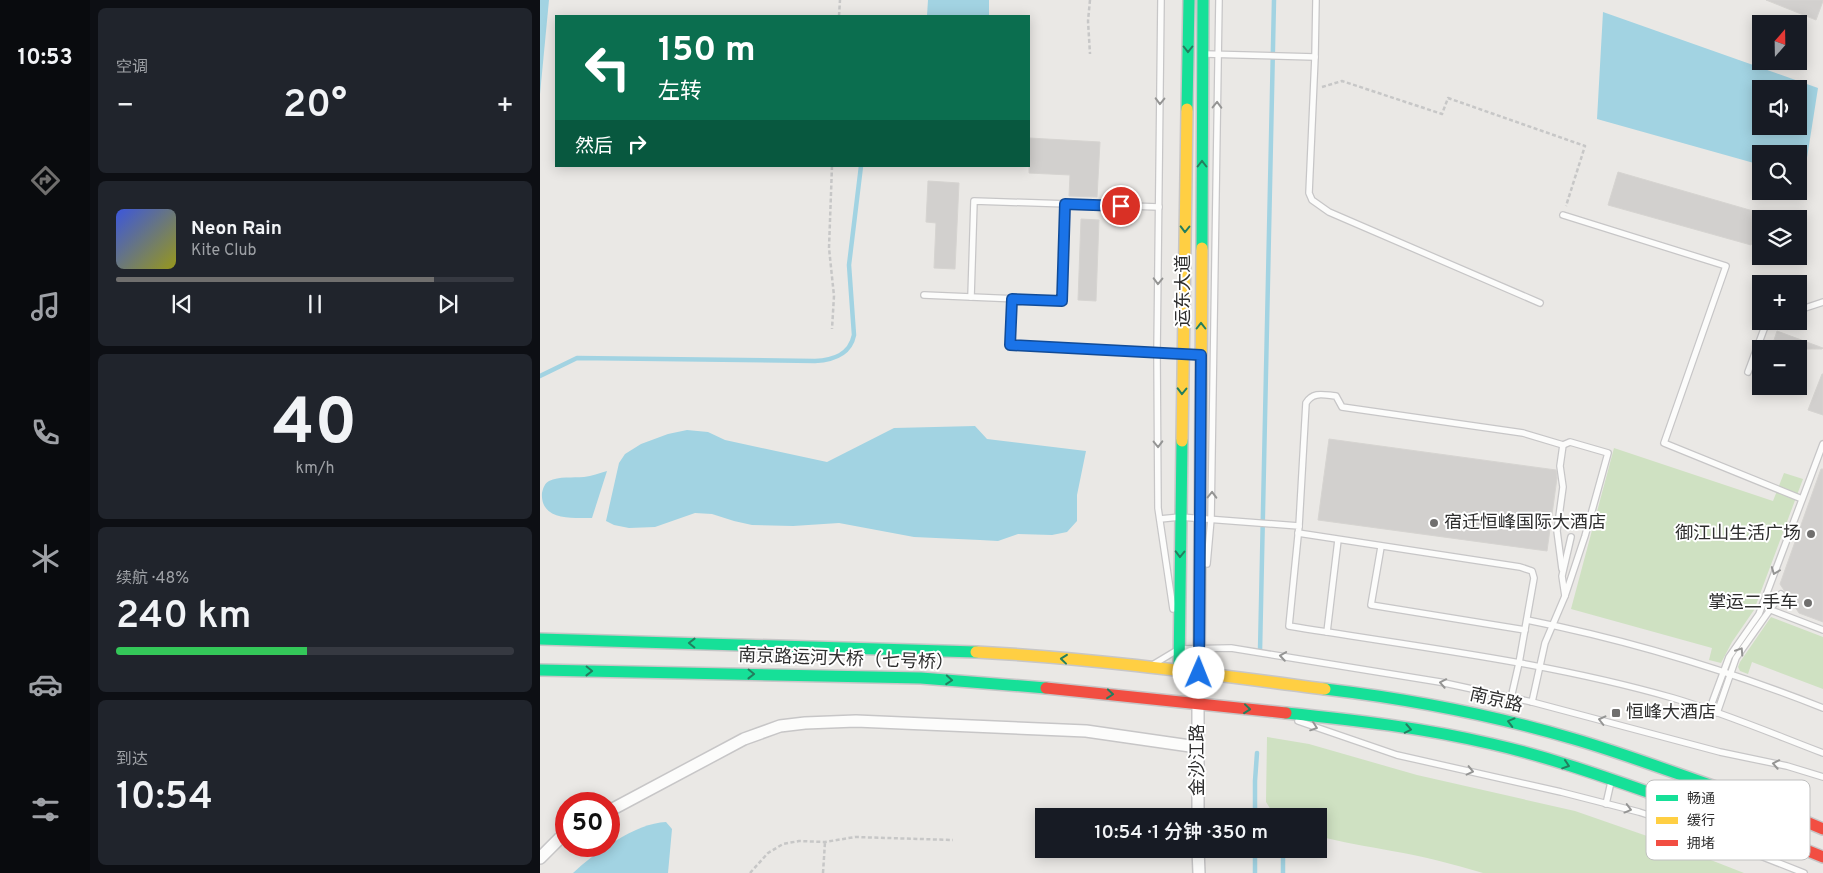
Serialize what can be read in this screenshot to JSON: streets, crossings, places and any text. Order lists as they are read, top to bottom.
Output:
{
  "streets": {
    "main road": ["运东大道", "南京路运河大桥（七号桥）", "南京路"],
    "street": ["金沙江路"]
  },
  "crossings": [
    ["运东大道", "南京路"],
    ["南京路运河大桥（七号桥）", "南京路"],
    ["南京路运河大桥（七号桥）", "金沙江路"]
  ],
  "places": {
    "other": ["宿迁恒峰国际大酒店", "御江山生活广场", "掌运二手车"],
    "transit": ["恒峰大酒店"]
  },
  "legend": ["畅通", "缓行", "拥堵"],
  "north": "top",
  "page": {
    "tabs": "10:53",
    "tile": [
      "空调",
      ["40", "km/h"],
      ["续航 · 48%", "240 km"],
      ["到达", "10:54"]
    ],
    "map_buttons": ["+", "−"],
    "turn": ["150 m", "左转"],
    "heat": ["−", "20°", "+"],
    "then": "然后",
    "song": ["Neon Rain", "Kite Club"],
    "limit": "50",
    "trip": "10:54 · 1 分钟 · 350 m"
  }
}
